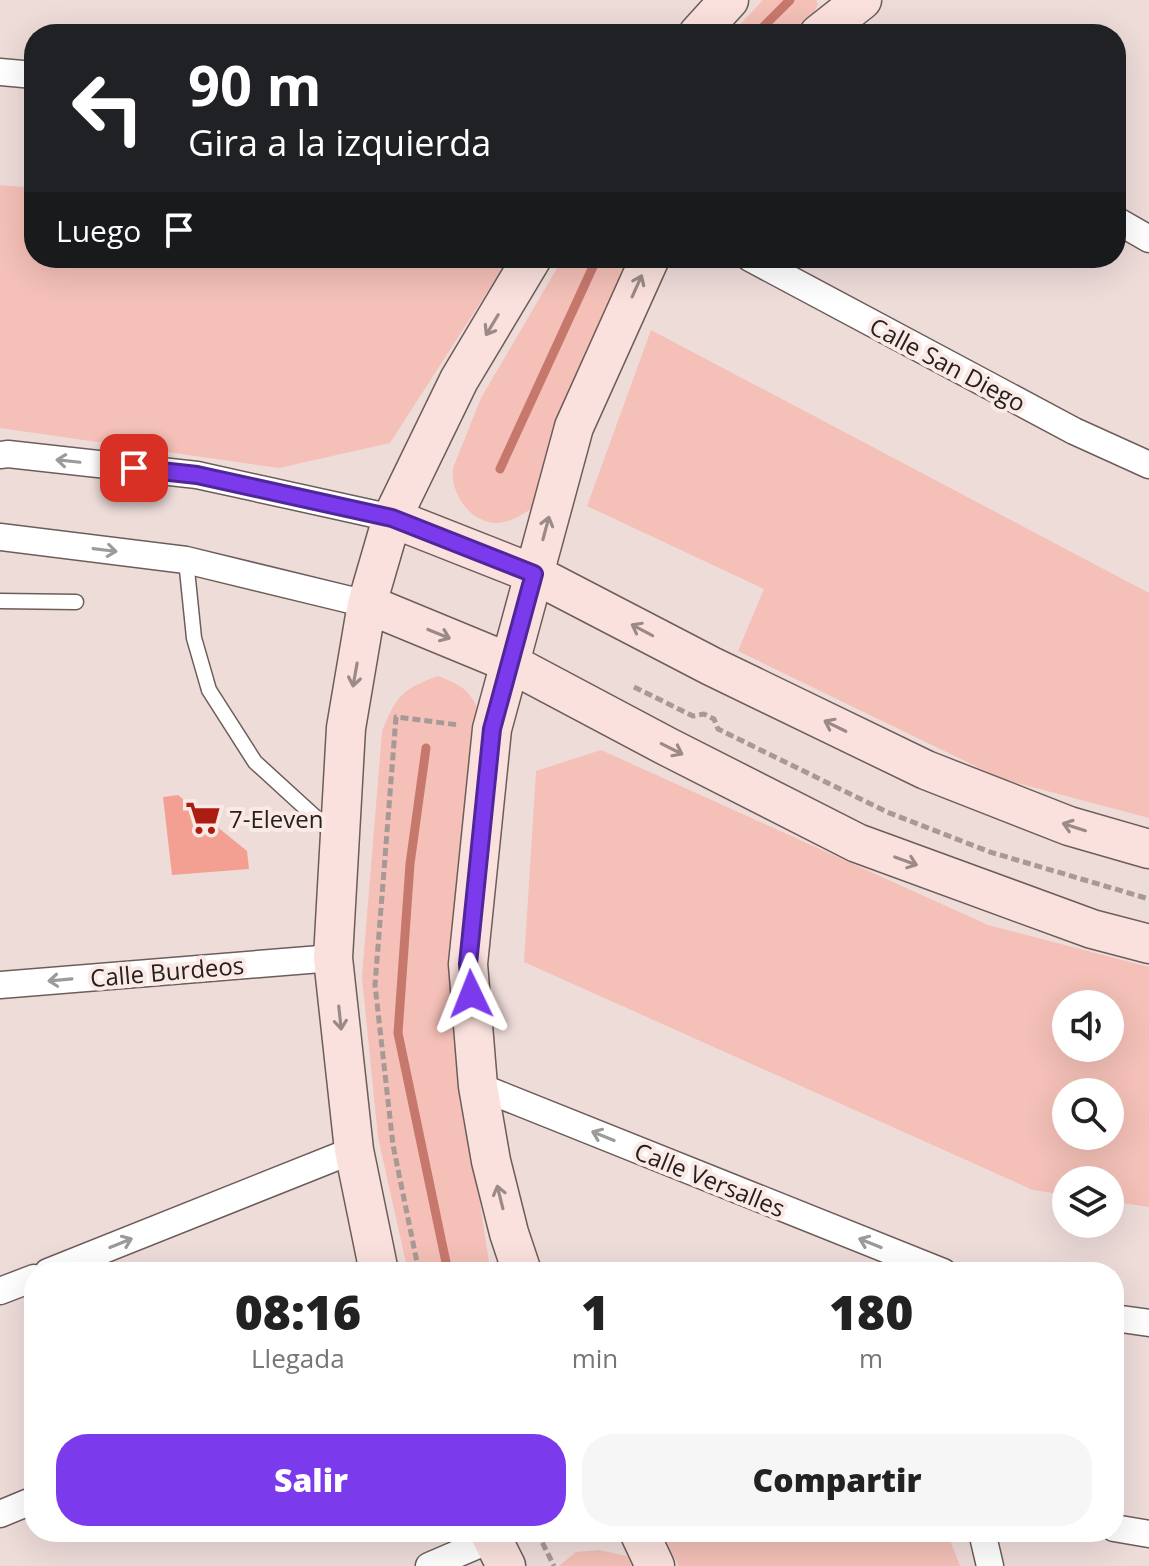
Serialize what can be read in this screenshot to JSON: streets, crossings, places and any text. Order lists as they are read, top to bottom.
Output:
{
  "streets": {
    "street": ["Calle San Diego", "Calle Burdeos", "Calle Versalles"]
  },
  "one_way": ["Calle Versalles"],
  "places": {
    "supermarket": ["7-Eleven"]
  },
  "page": {
    "turn": ["90 m", "Gira a la izquierda"],
    "then": "Luego",
    "eta": [
      "08:16",
      "Llegada",
      "1",
      "min",
      "180",
      "m"
    ],
    "buttons": ["Salir", "Compartir"]
  }
}
